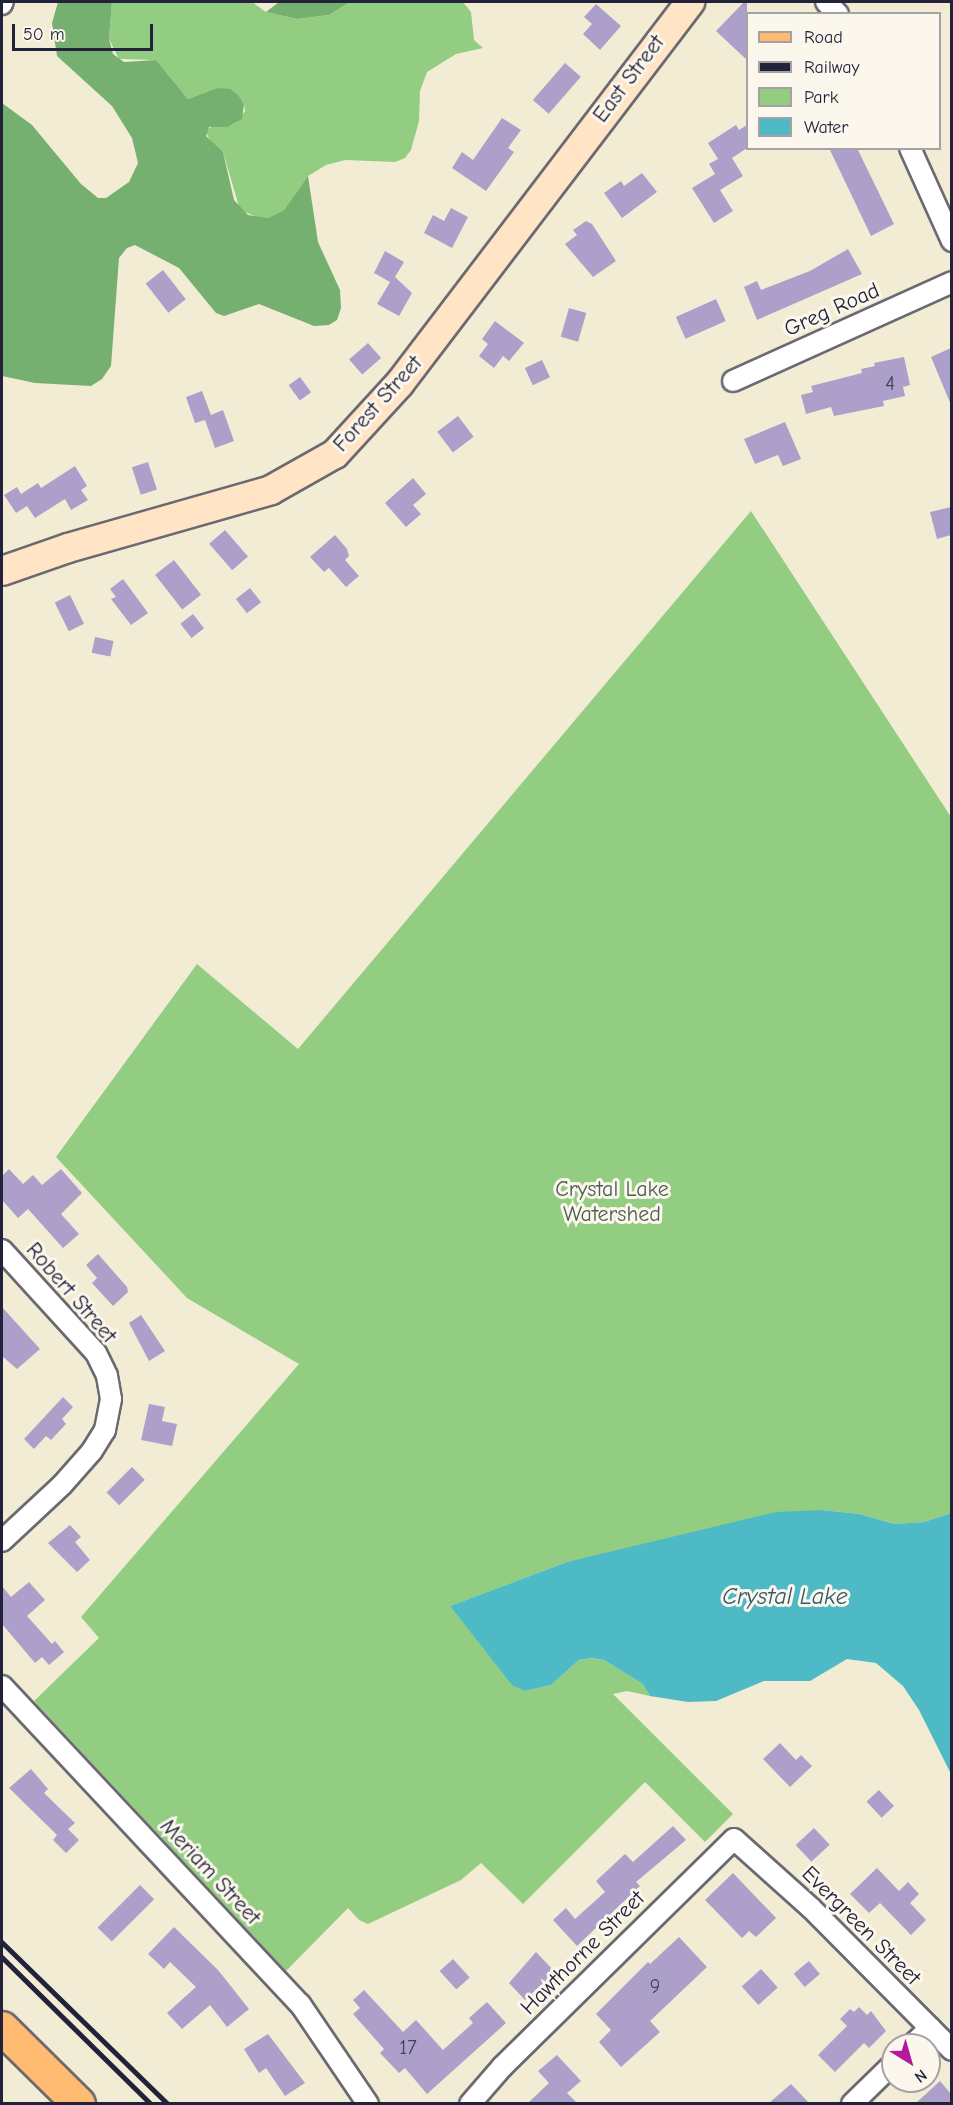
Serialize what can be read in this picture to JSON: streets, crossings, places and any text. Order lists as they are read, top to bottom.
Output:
{
  "streets": {
    "main road": ["East Street", "Forest Street"],
    "street": [
      "Greg Road",
      "Robert Street",
      "Meriam Street",
      "Evergreen Street",
      "Hawthorne Street"
    ]
  },
  "crossings": [
    ["East Street", "Forest Street"],
    ["Evergreen Street", "Hawthorne Street"]
  ],
  "water": ["Crystal Lake"],
  "parks": ["Crystal Lake Watershed"],
  "house_numbers": ["4", "9", "17"],
  "legend": [
    "Road",
    "Railway",
    "Park",
    "Water"
  ],
  "scale_bar": "50 m",
  "north": "bottom right"
}
